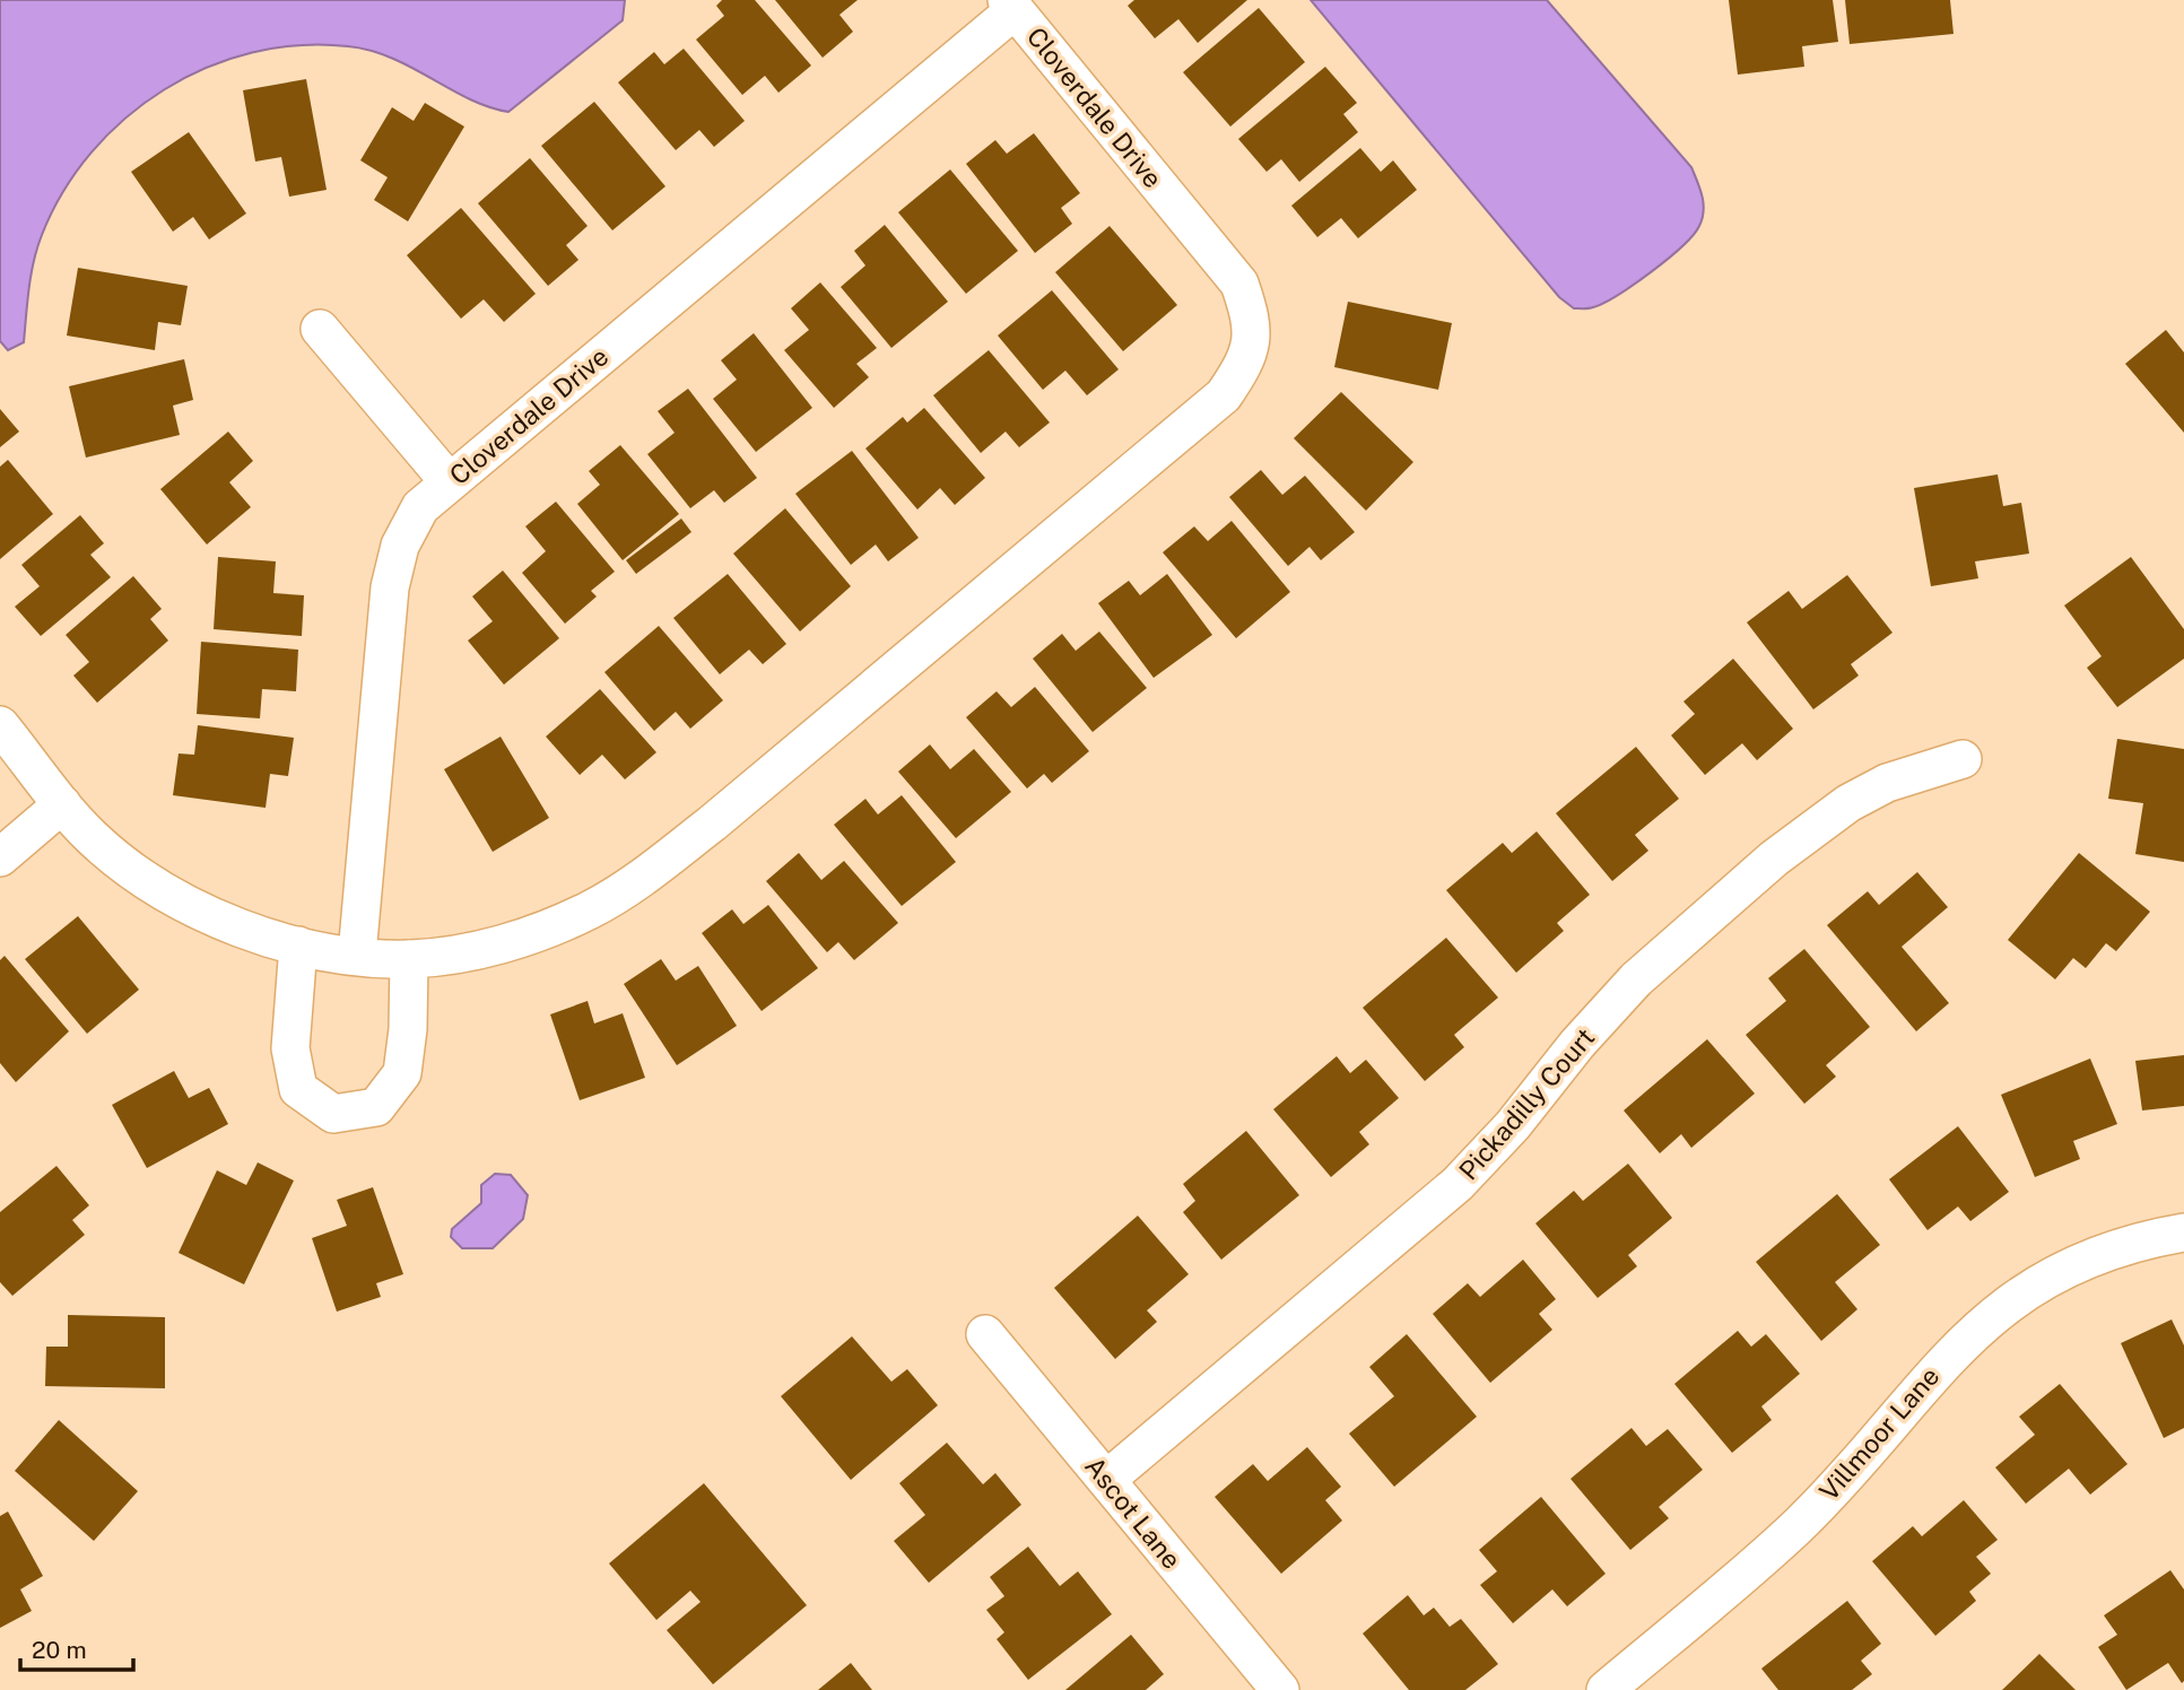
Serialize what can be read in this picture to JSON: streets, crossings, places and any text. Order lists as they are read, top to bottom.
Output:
{
  "streets": {
    "street": [
      "Cloverdale Drive",
      "Pickadilly Court",
      "Villmoor Lane",
      "Ascot Lane"
    ]
  },
  "crossings": [
    ["Pickadilly Court", "Ascot Lane"]
  ],
  "scale_bar": "20 m"
}
